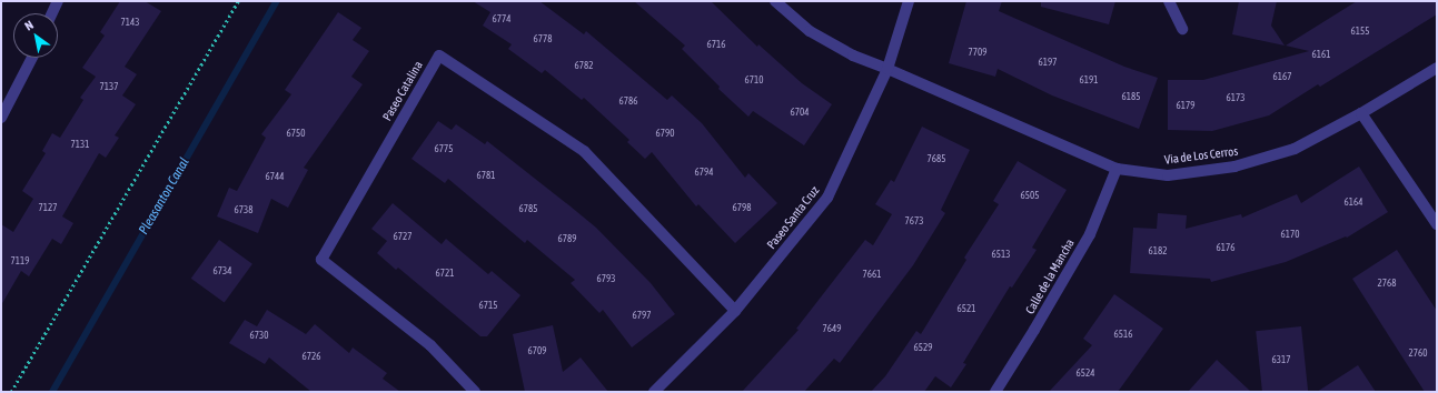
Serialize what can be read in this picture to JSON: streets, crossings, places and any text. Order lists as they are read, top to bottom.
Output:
{
  "streets": {
    "street": [
      "Paseo Catalina",
      "Via de Los Cerros",
      "Paseo Santa Cruz",
      "Calle de la Mancha"
    ]
  },
  "crossings": [
    ["Paseo Catalina", "Paseo Santa Cruz"],
    ["Via de Los Cerros", "Paseo Santa Cruz"],
    ["Via de Los Cerros", "Calle de la Mancha"]
  ],
  "water": ["Pleasanton Canal"],
  "house_numbers": [
    "6774",
    "7143",
    "6155",
    "6778",
    "6716",
    "7709",
    "6161",
    "6197",
    "6782",
    "6167",
    "6710",
    "6191",
    "7137",
    "6185",
    "6173",
    "6786",
    "6179",
    "6704",
    "6750",
    "6790",
    "7131",
    "6775",
    "7685",
    "6794",
    "6781",
    "6744",
    "6505",
    "6164",
    "7127",
    "6798",
    "6785",
    "6738",
    "7673",
    "6170",
    "6727",
    "6789",
    "6176",
    "6182",
    "6513",
    "7119",
    "6734",
    "6721",
    "7661",
    "6793",
    "2768",
    "6715",
    "6521",
    "6797",
    "7649",
    "6516",
    "6730",
    "6529",
    "6709",
    "2760",
    "6726",
    "6317",
    "6524"
  ],
  "north": "top left"
}
